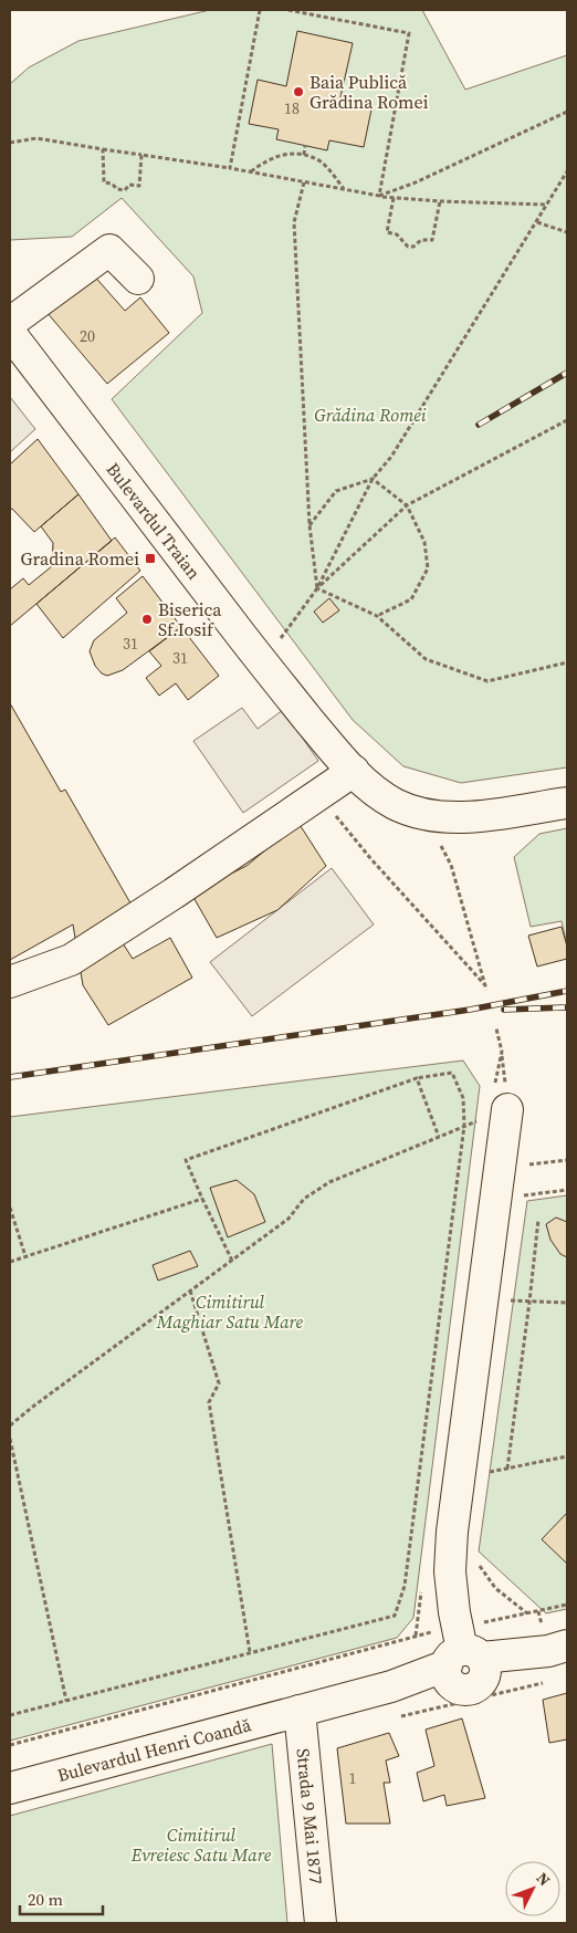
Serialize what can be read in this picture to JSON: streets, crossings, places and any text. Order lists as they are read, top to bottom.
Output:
{
  "streets": {
    "street": ["Bulevardul Traian", "Bulevardul Henri Coandă", "Strada 9 Mai 1877"]
  },
  "crossings": [
    ["Bulevardul Henri Coandă", "Strada 9 Mai 1877"]
  ],
  "parks": ["Grădina Romei", "Cimitirul Maghiar Satu Mare", "Cimitirul Evreiesc Satu Mare"],
  "places": {
    "other": ["Baia Publică Grădina Romei", "Biserica Sf.Iosif"],
    "transit": ["Gradina Romei"]
  },
  "house_numbers": [
    "18",
    "20",
    "31",
    "31",
    "1"
  ],
  "scale_bar": "20 m",
  "north": "top right"
}
